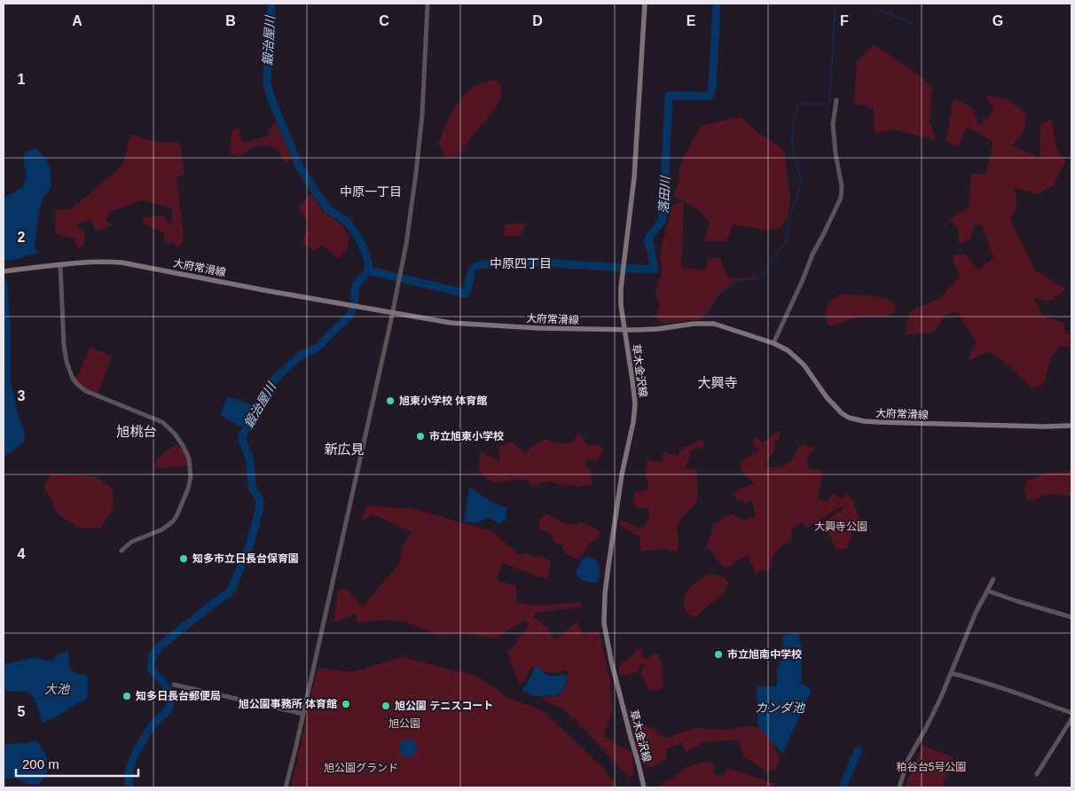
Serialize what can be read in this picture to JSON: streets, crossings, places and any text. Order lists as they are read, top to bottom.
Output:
{
  "streets": {
    "main road": ["大府常滑線", "草木金沢線"]
  },
  "crossings": [
    ["大府常滑線", "草木金沢線"]
  ],
  "districts": [
    "中原一丁目",
    "中原四丁目",
    "大興寺",
    "旭桃台",
    "新広見"
  ],
  "water": [
    "鍛治屋川",
    "落田川",
    "大池",
    "カンダ池"
  ],
  "parks": [
    "大興寺公園",
    "旭公園",
    "粕谷台5号公園",
    "旭公園グランド"
  ],
  "places": [
    "旭東小学校 体育館",
    "市立旭東小学校",
    "知多市立日長台保育園",
    "市立旭南中学校",
    "知多日長台郵便局",
    "旭公園事務所 体育館",
    "旭公園 テニスコート"
  ],
  "scale_bar": "200 m",
  "grid": {
    "columns": [
      "A",
      "B",
      "C",
      "D",
      "E",
      "F",
      "G"
    ],
    "rows": [
      "1",
      "2",
      "3",
      "4",
      "5"
    ]
  }
}
